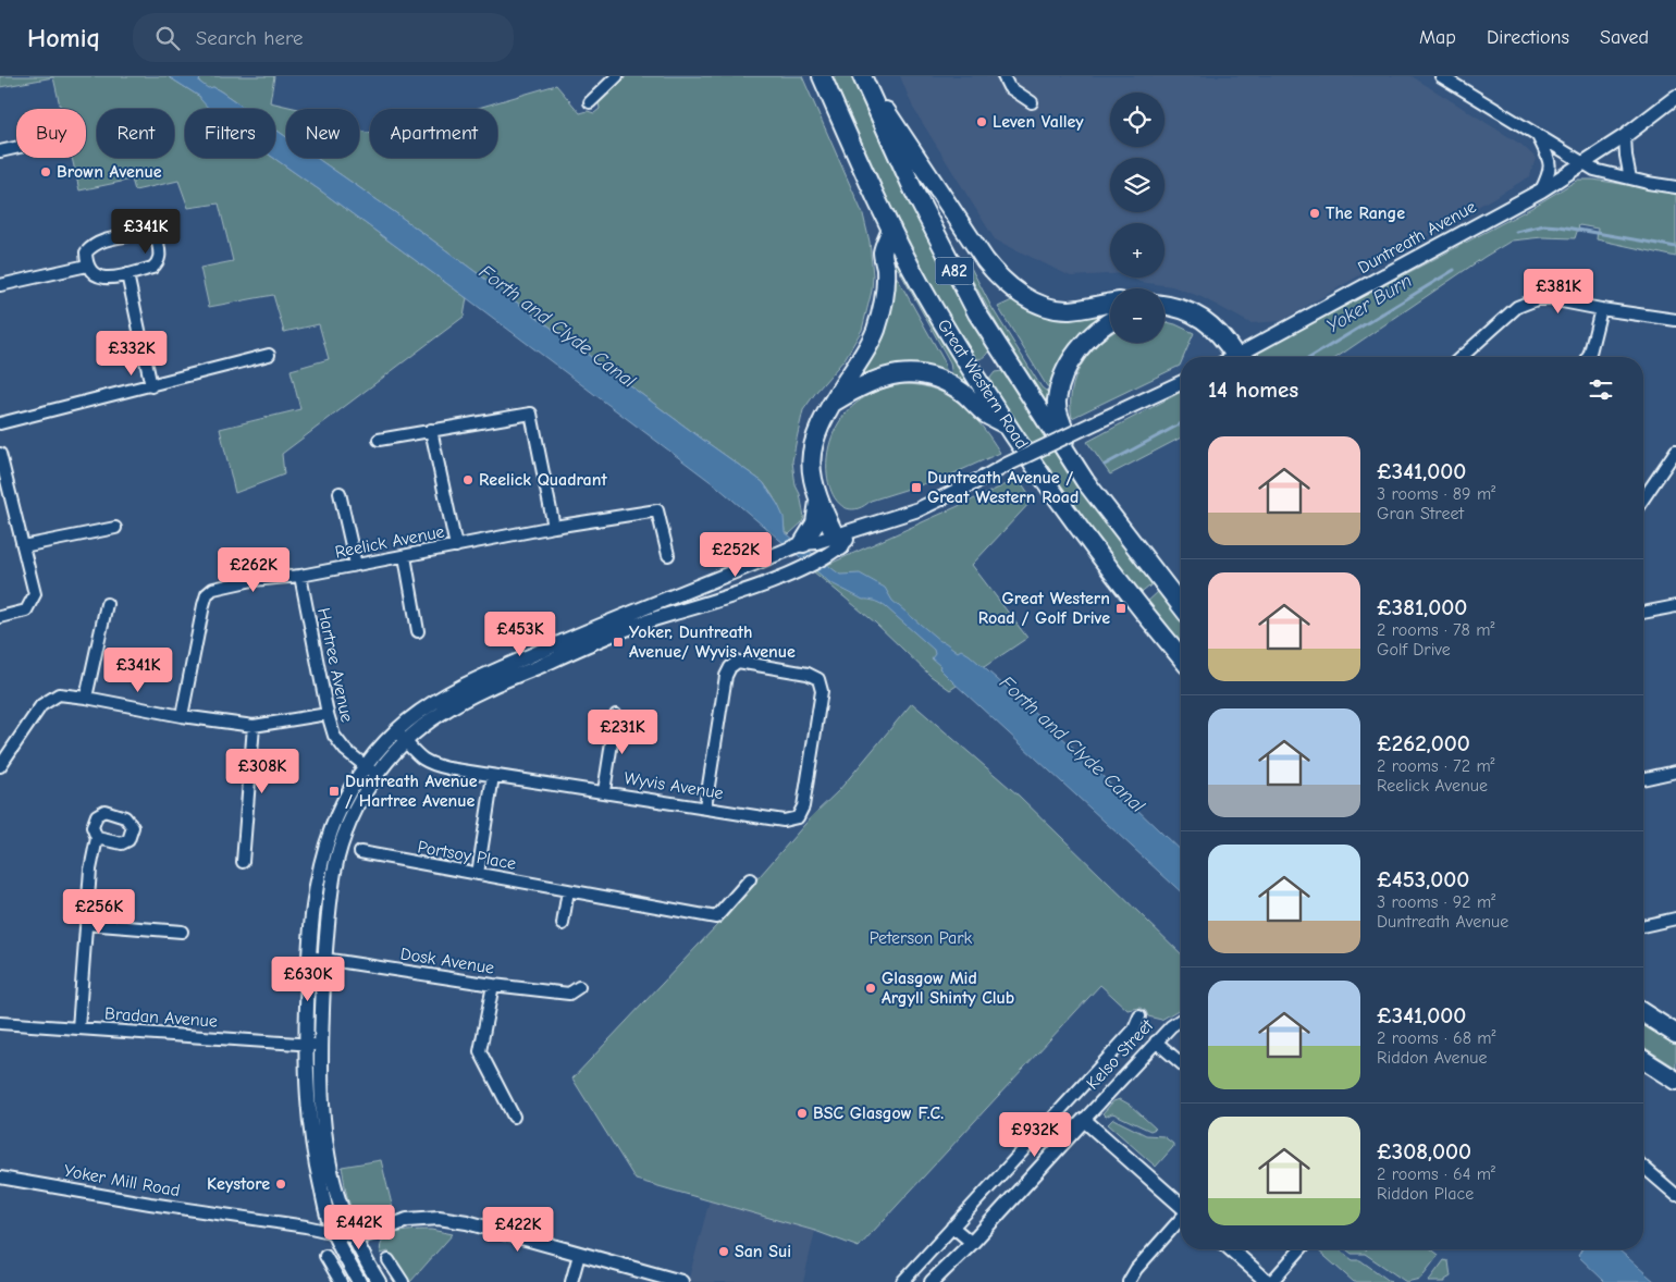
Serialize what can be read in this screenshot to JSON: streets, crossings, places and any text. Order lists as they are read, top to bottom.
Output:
{
  "streets": {
    "main road": ["A82", "Great Western Road"],
    "street": [
      "Duntreath Avenue",
      "Reelick Avenue",
      "Hartree Avenue",
      "Wyvis Avenue",
      "Portsoy Place",
      "Dosk Avenue",
      "Bradan Avenue",
      "Kelso Street",
      "Yoker Mill Road"
    ]
  },
  "crossings": [
    ["Reelick Avenue", "Hartree Avenue"]
  ],
  "water": ["Yoker Burn", "Forth and Clyde Canal"],
  "parks": ["Peterson Park"],
  "places": {
    "other": [
      "Leven Valley",
      "Brown Avenue",
      "The Range",
      "Reelick Quadrant",
      "Glasgow Mid Argyll Shinty Club",
      "BSC Glasgow F.C.",
      "Keystore",
      "San Sui"
    ],
    "transit": [
      "Duntreath Avenue / Great Western Road",
      "Great Western Road / Golf Drive",
      "Yoker, Duntreath Avenue/ Wyvis Avenue",
      "Duntreath Avenue / Hartree Avenue"
    ]
  },
  "page": {
    "header": "Homiq",
    "search": "Search here",
    "nav": ["Map", "Directions", "Saved"],
    "map_buttons": ["+", "−"],
    "chip": [
      "Buy",
      "Rent",
      "Filters",
      "New",
      "Apartment"
    ],
    "price": [
      "£341K",
      "£381K",
      "£332K",
      "£252K",
      "£262K",
      "£453K",
      "£341K",
      "£231K",
      "£308K",
      "£256K",
      "£630K",
      "£932K",
      "£442K",
      "£422K"
    ],
    "heading": "14 homes",
    "list": [
      {
        "name": "£341,000",
        "note": "3 rooms · 89 m² · Gran Street"
      },
      {
        "name": "£381,000",
        "note": "2 rooms · 78 m² · Golf Drive"
      },
      {
        "name": "£262,000",
        "note": "2 rooms · 72 m² · Reelick Avenue"
      },
      {
        "name": "£453,000",
        "note": "3 rooms · 92 m² · Duntreath Avenue"
      },
      {
        "name": "£341,000",
        "note": "2 rooms · 68 m² · Riddon Avenue"
      },
      {
        "name": "£308,000",
        "note": "2 rooms · 64 m² · Riddon Place"
      }
    ]
  }
}
